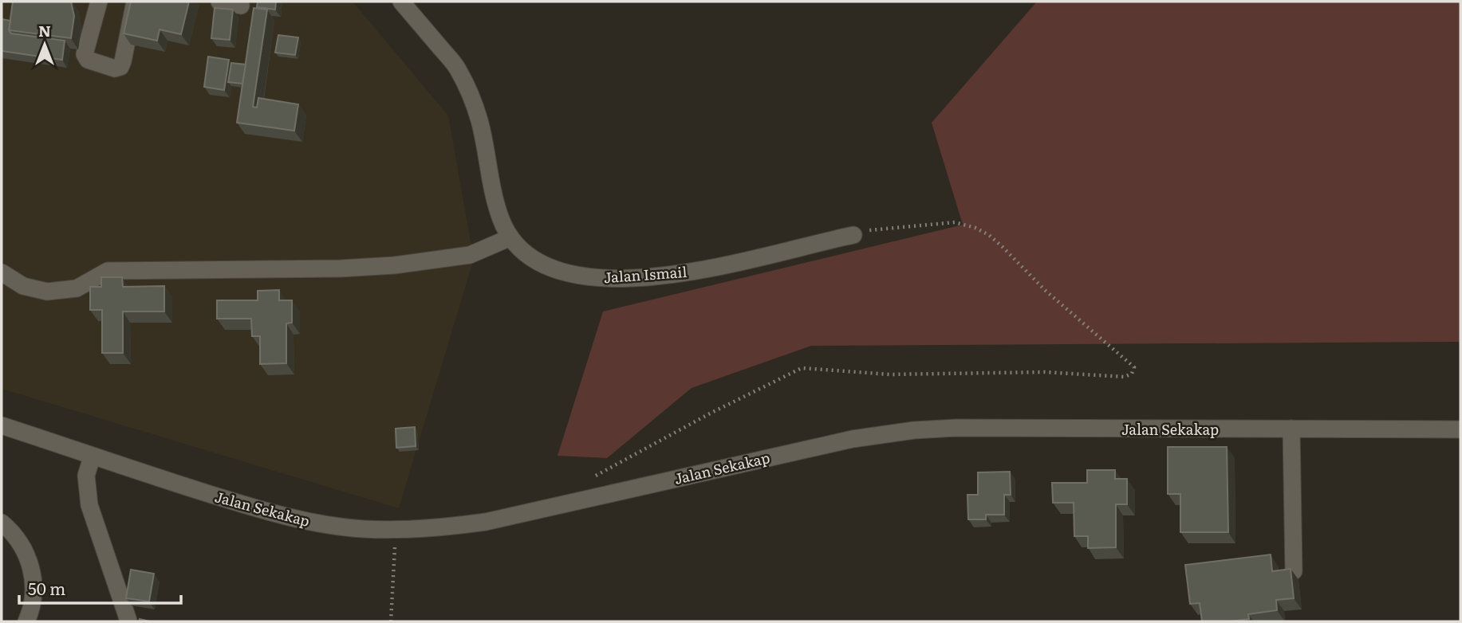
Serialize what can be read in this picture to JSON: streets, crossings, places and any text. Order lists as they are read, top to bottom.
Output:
{
  "streets": {
    "street": ["Jalan Ismail", "Jalan Sekakap"]
  },
  "scale_bar": "50 m",
  "north": "top"
}
